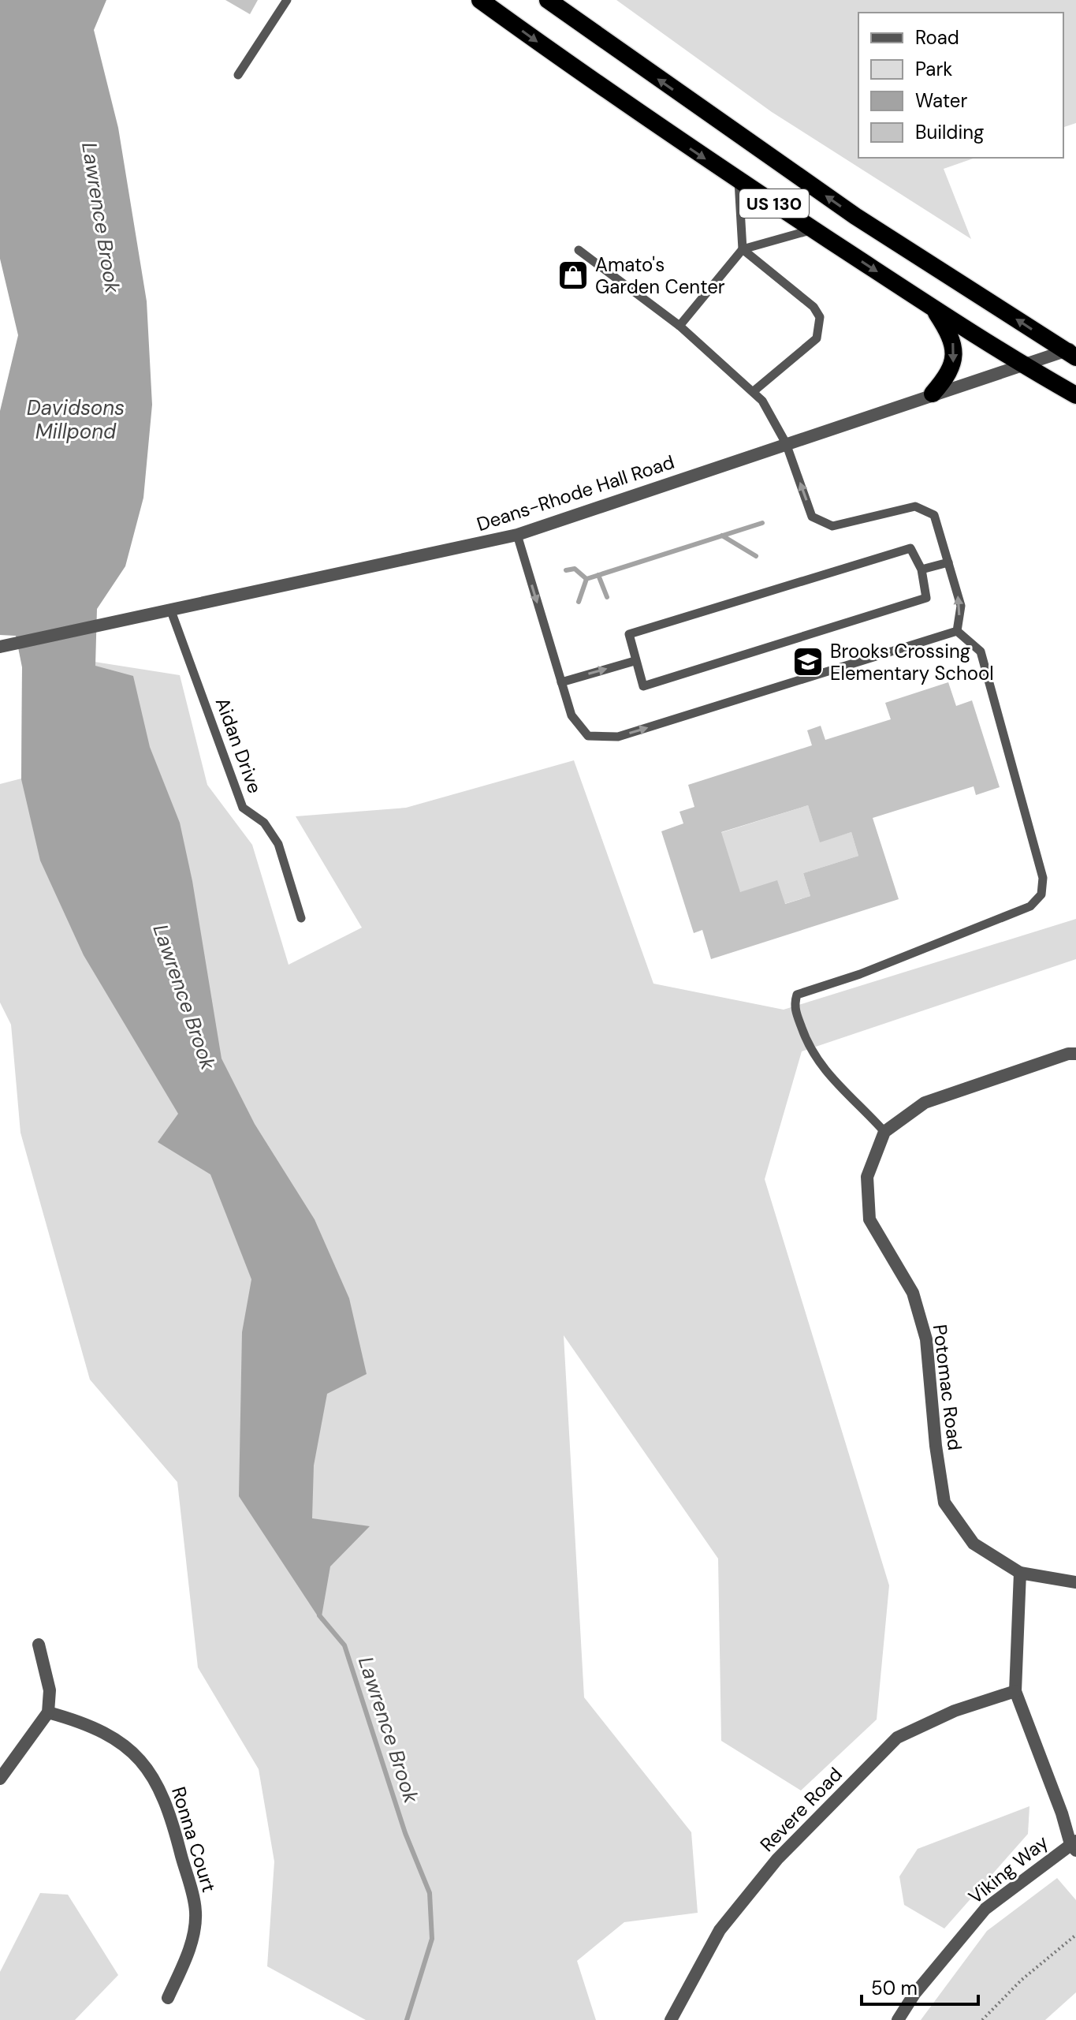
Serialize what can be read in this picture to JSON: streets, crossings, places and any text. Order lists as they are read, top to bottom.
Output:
{
  "streets": {
    "highway": ["US 130"],
    "street": [
      "Deans-Rhode Hall Road",
      "Potomac Road",
      "Revere Road",
      "Ronna Court",
      "Viking Way"
    ],
    "lane": ["Aidan Drive"]
  },
  "crossings": [
    ["US 130", "Deans-Rhode Hall Road"],
    ["Deans-Rhode Hall Road", "Aidan Drive"]
  ],
  "water": ["Lawrence Brook", "Davidsons Millpond"],
  "places": {
    "shop": ["Amato's Garden Center"],
    "school or university": ["Brooks Crossing Elementary School"]
  },
  "legend": [
    "Road",
    "Park",
    "Water",
    "Building"
  ],
  "scale_bar": "50 m"
}
